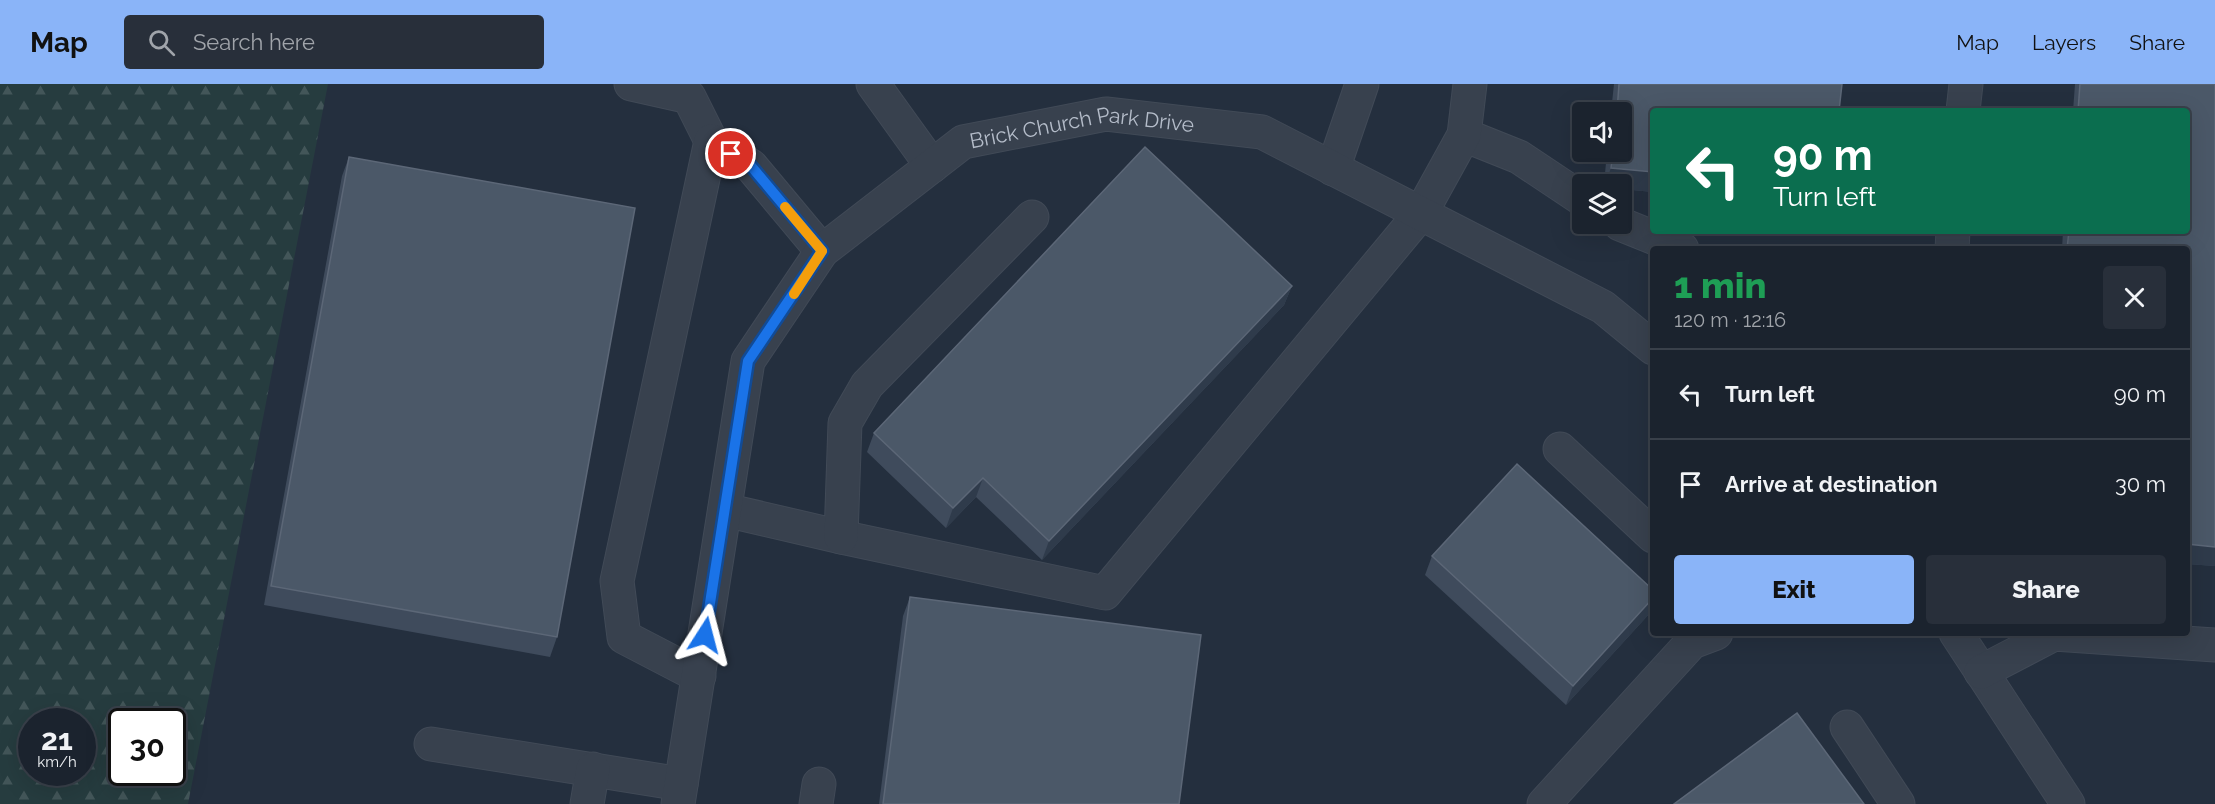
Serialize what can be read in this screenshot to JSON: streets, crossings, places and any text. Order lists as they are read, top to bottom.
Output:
{
  "streets": {
    "street": ["Brick Church Park Drive"]
  },
  "page": {
    "header": "Map",
    "search": "Search here",
    "nav": ["Map", "Layers", "Share"],
    "turn": ["90 m", "Turn left"],
    "heading": ["1 min", "120 m · 12:16"],
    "list": [
      {
        "name": "Turn left",
        "value": "90 m"
      },
      {
        "name": "Arrive at destination",
        "value": "30 m"
      }
    ],
    "buttons": ["Exit", "Share"],
    "speed": "21 km/h",
    "limit": "30"
  }
}
